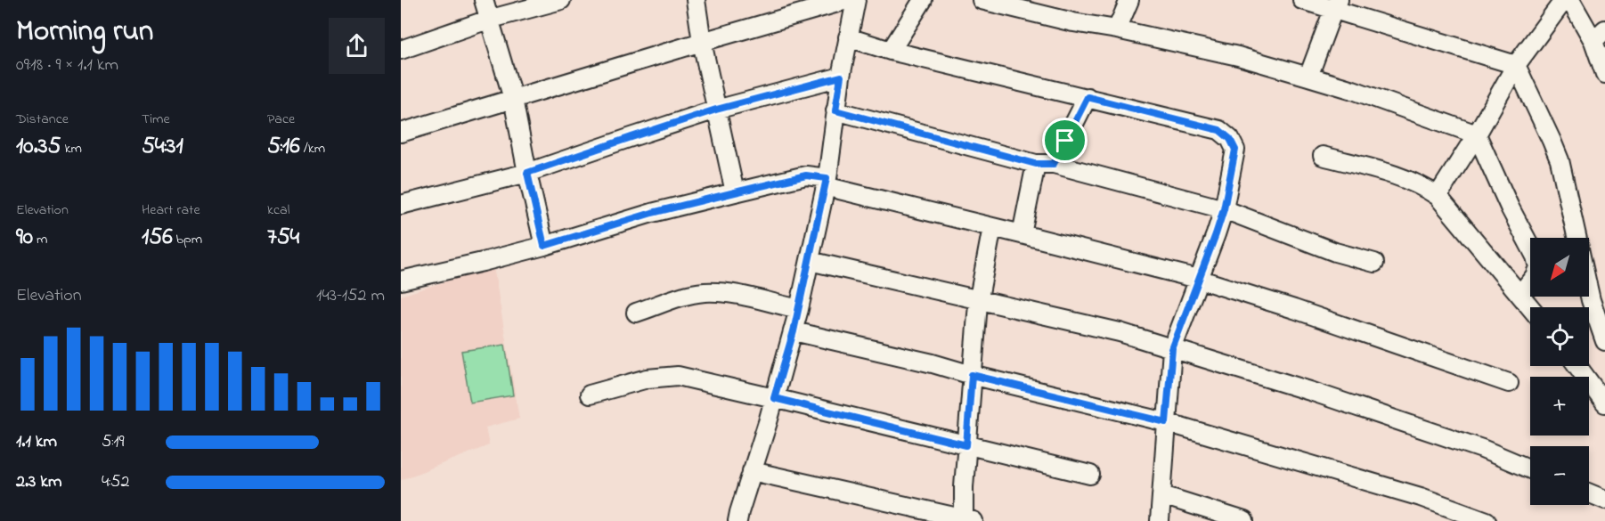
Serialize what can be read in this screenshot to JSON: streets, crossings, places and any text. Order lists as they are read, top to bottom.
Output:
{
  "north": "bottom left",
  "page": {
    "heading": ["Morning run", "09:18 · 9 × 1.1 km"],
    "stats": [
      ["Distance", "10.35 km"],
      ["Time", "54:31"],
      ["Pace", "5:16 /km"],
      ["Elevation", "90 m"],
      ["Heart rate", "156 bpm"],
      ["kcal", "754"]
    ],
    "map_buttons": ["+", "−"],
    "chart": ["Elevation", "143–152 m"],
    "list": [
      {
        "name": "1.1 km",
        "note": "5:19"
      },
      {
        "name": "2.3 km",
        "note": "4:52"
      }
    ]
  }
}
